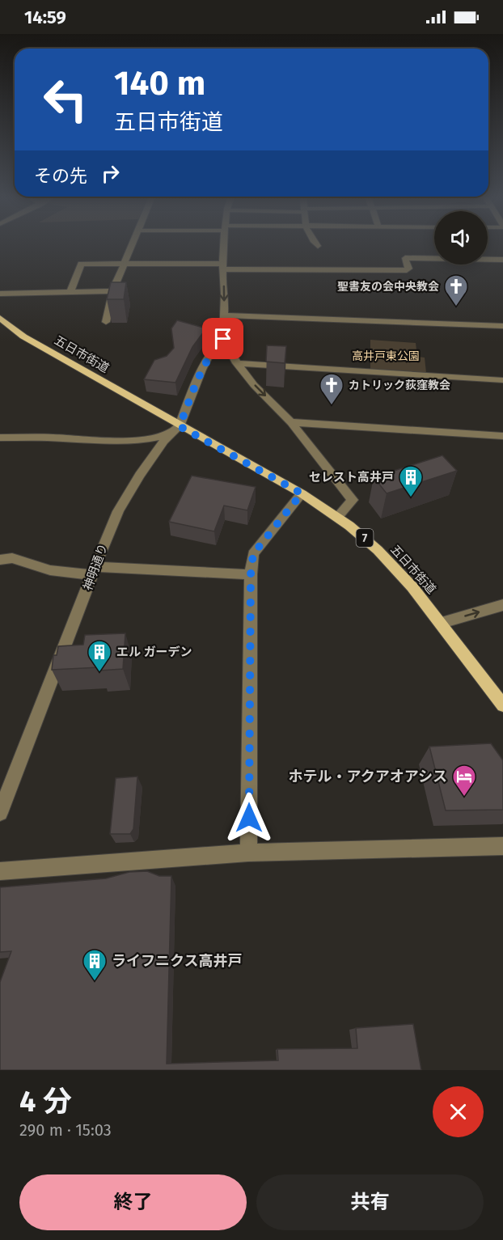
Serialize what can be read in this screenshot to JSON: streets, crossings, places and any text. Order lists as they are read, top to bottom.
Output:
{
  "streets": {
    "main road": ["五日市街道", "7"],
    "street": ["神明通り"]
  },
  "crossings": [
    ["五日市街道", "神明通り"]
  ],
  "parks": ["高井戸東公園"],
  "places": {
    "church": ["聖書友の会中央教会", "カトリック荻窪教会"],
    "building": ["セレスト高井戸", "エル ガーデン", "ライフニクス高井戸"],
    "hotel": ["ホテル・アクアオアシス"]
  },
  "page": {
    "status": "14:59",
    "turn": ["140 m", "五日市街道"],
    "then": "その先",
    "heading": ["4 分", "290 m · 15:03"],
    "buttons": ["終了", "共有"]
  }
}
